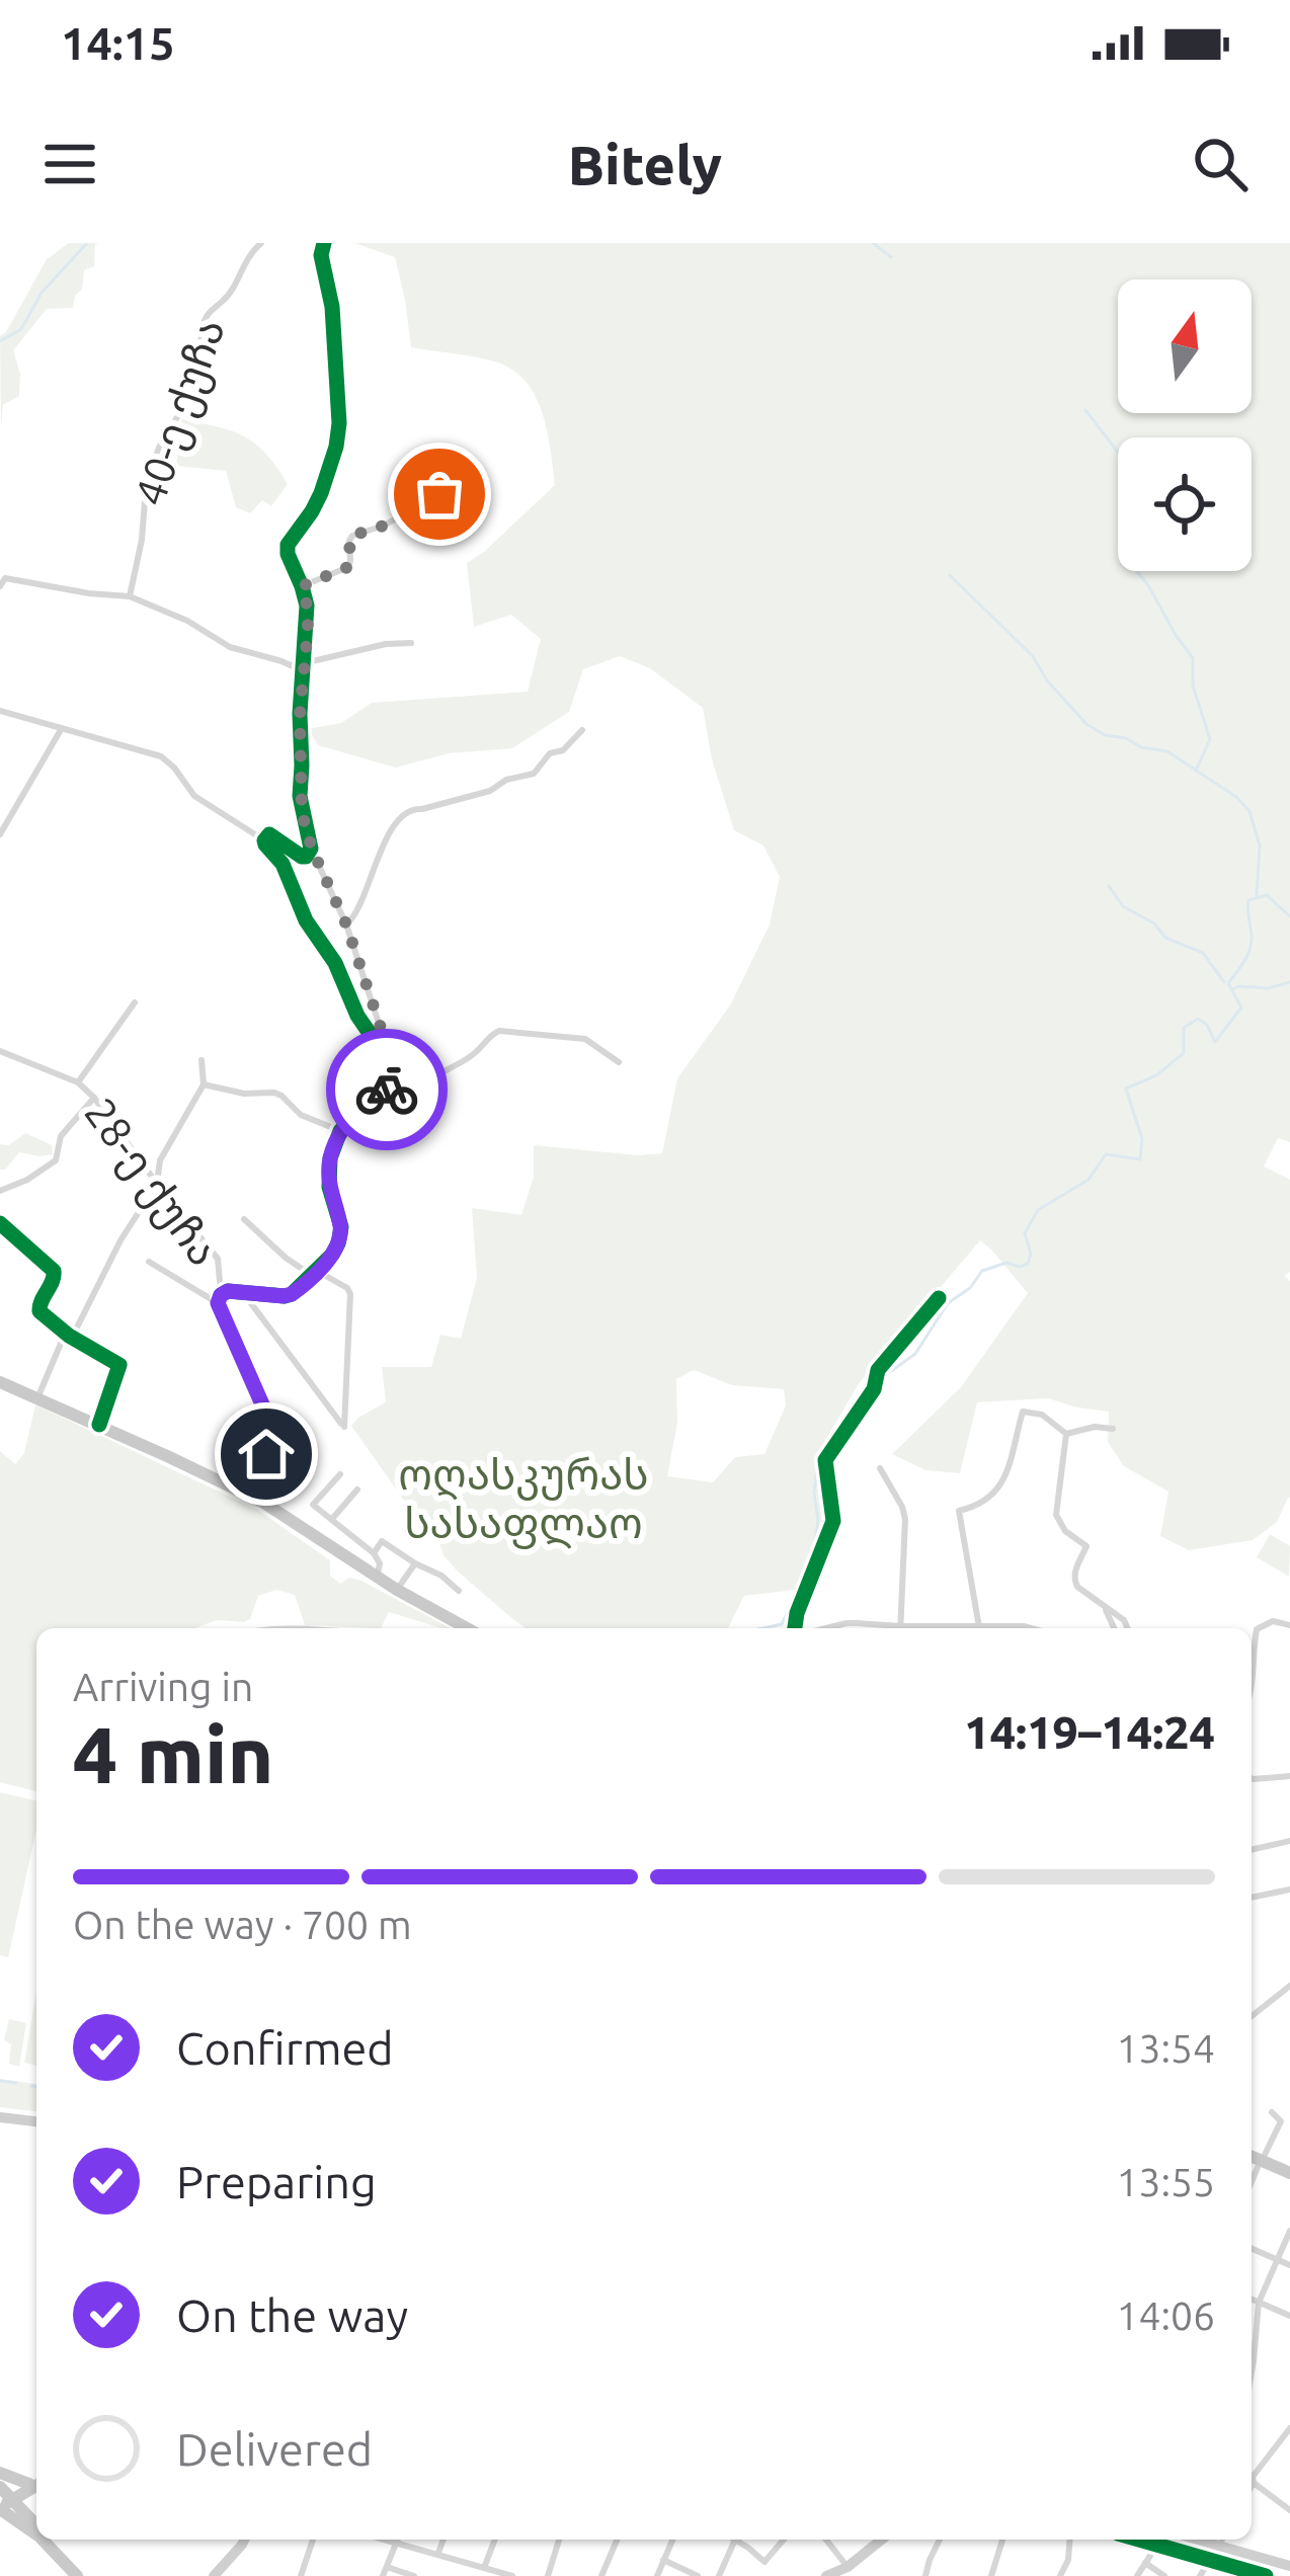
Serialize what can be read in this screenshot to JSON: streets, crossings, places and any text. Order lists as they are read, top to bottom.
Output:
{
  "streets": {
    "street": ["40-ე ქუჩა", "28-ე ქუჩა"]
  },
  "parks": ["ოღასკურას სასაფლაო"],
  "north": "top",
  "page": {
    "status": "14:15",
    "header": "Bitely",
    "heading": ["4 min", "Arriving in", "14:19–14:24"],
    "bar": "On the way · 700 m",
    "list": [
      ["Confirmed", "13:54"],
      ["Preparing", "13:55"],
      ["On the way", "14:06"],
      "Delivered"
    ]
  }
}
